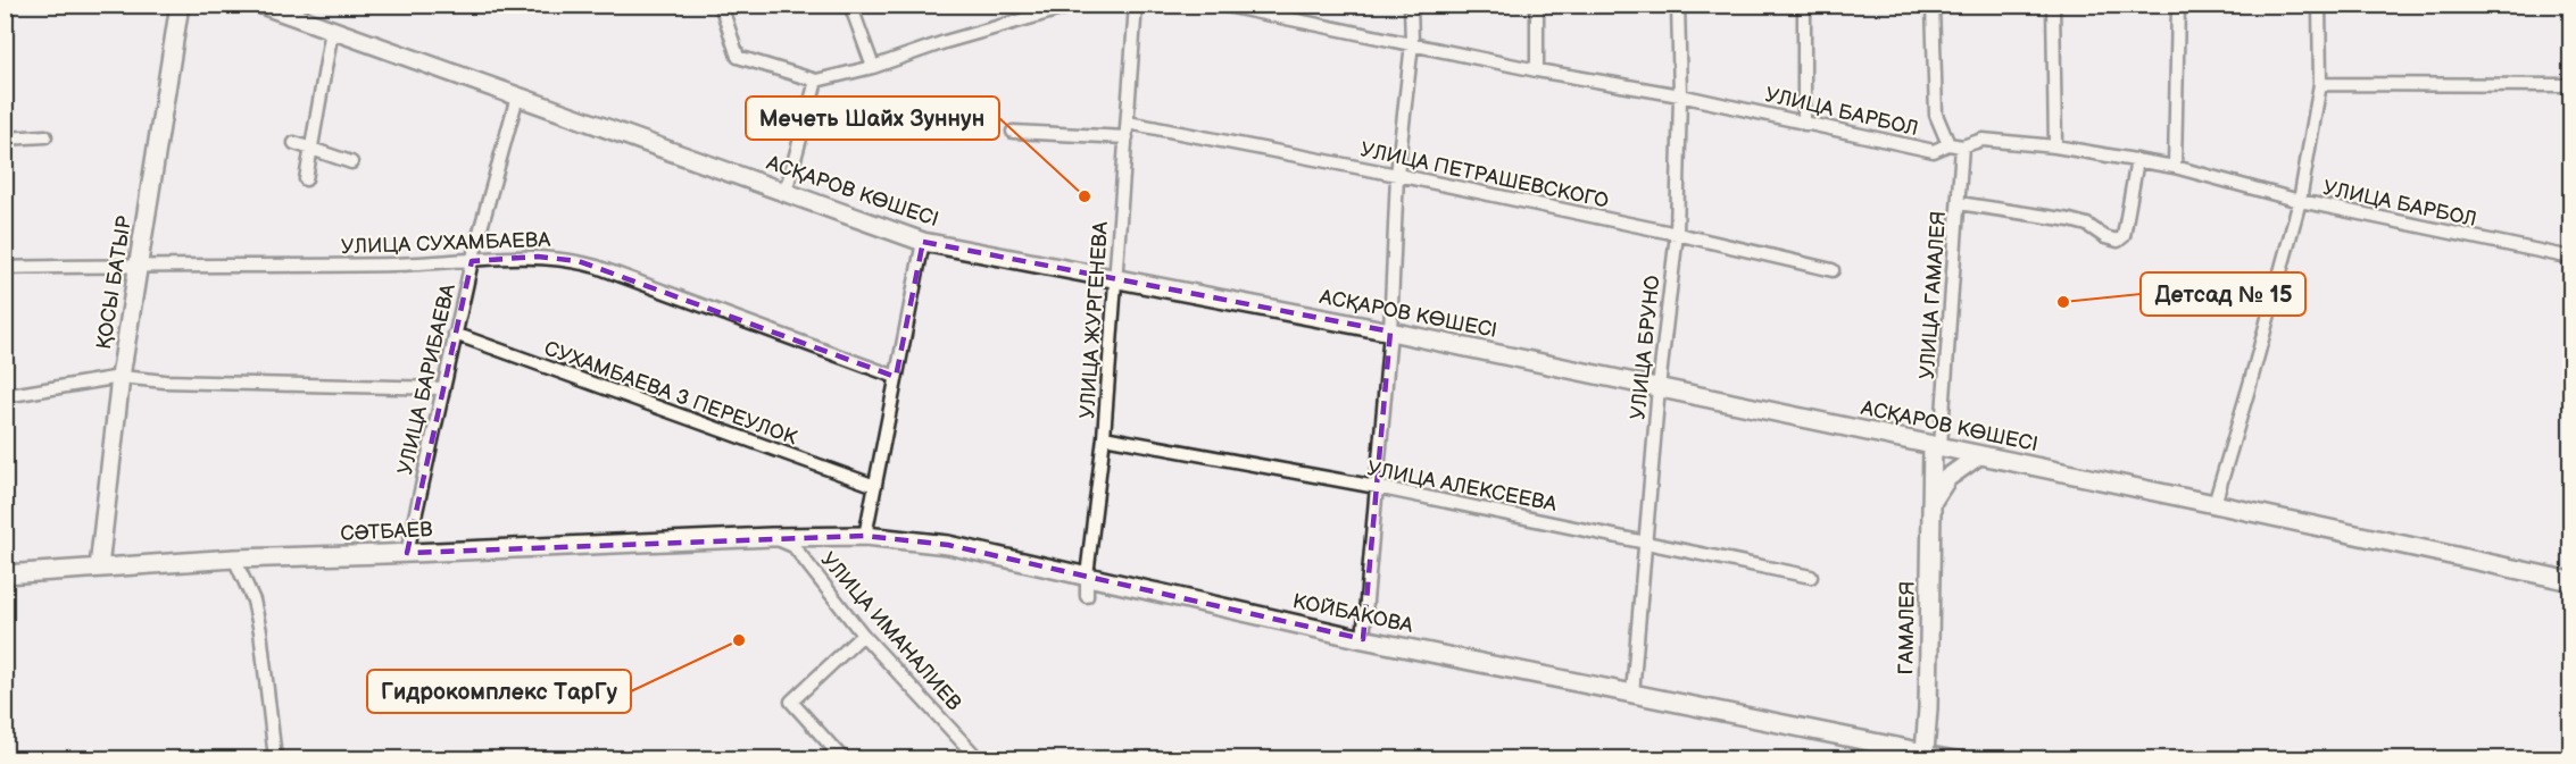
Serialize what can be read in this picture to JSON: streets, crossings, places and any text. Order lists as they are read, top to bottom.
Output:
{
  "streets": {
    "street": [
      "УЛИЦА БАРБОЛ",
      "УЛИЦА ПЕТРАШЕВСКОГО",
      "АСҚАРОВ КӨШЕСІ",
      "УЛИЦА СУХАМБАЕВА",
      "ҚОСЫ БАТЫР",
      "УЛИЦА ГАМАЛЕЯ",
      "УЛИЦА ЖУРГЕНЕВА",
      "УЛИЦА БРУНО",
      "УЛИЦА БАРИБАЕВА",
      "СУХАМБАЕВА 3 ПЕРЕУЛОК",
      "УЛИЦА АЛЕКСЕЕВА",
      "СӘТБАЕВ",
      "КОЙБАКОВА",
      "ГАМАЛЕЯ",
      "УЛИЦА ИМАНАЛИЕВ"
    ]
  },
  "crossings": [
    ["УЛИЦА БАРБОЛ", "УЛИЦА ГАМАЛЕЯ"],
    ["УЛИЦА БАРБОЛ", "УЛИЦА БРУНО"],
    ["УЛИЦА ПЕТРАШЕВСКОГО", "УЛИЦА ЖУРГЕНЕВА"],
    ["УЛИЦА ПЕТРАШЕВСКОГО", "УЛИЦА БРУНО"],
    ["АСҚАРОВ КӨШЕСІ", "УЛИЦА ГАМАЛЕЯ"],
    ["АСҚАРОВ КӨШЕСІ", "УЛИЦА ЖУРГЕНЕВА"],
    ["АСҚАРОВ КӨШЕСІ", "УЛИЦА БРУНО"],
    ["АСҚАРОВ КӨШЕСІ", "УЛИЦА БАРИБАЕВА"],
    ["АСҚАРОВ КӨШЕСІ", "ГАМАЛЕЯ"],
    ["УЛИЦА СУХАМБАЕВА", "ҚОСЫ БАТЫР"],
    ["УЛИЦА СУХАМБАЕВА", "УЛИЦА БАРИБАЕВА"],
    ["ҚОСЫ БАТЫР", "СӘТБАЕВ"],
    ["УЛИЦА ГАМАЛЕЯ", "ГАМАЛЕЯ"],
    ["УЛИЦА ЖУРГЕНЕВА", "УЛИЦА АЛЕКСЕЕВА"],
    ["УЛИЦА ЖУРГЕНЕВА", "КОЙБАКОВА"],
    ["УЛИЦА БРУНО", "УЛИЦА АЛЕКСЕЕВА"],
    ["УЛИЦА БРУНО", "КОЙБАКОВА"],
    ["УЛИЦА БАРИБАЕВА", "СУХАМБАЕВА 3 ПЕРЕУЛОК"],
    ["УЛИЦА БАРИБАЕВА", "СӘТБАЕВ"],
    ["СӘТБАЕВ", "КОЙБАКОВА"],
    ["СӘТБАЕВ", "УЛИЦА ИМАНАЛИЕВ"],
    ["КОЙБАКОВА", "ГАМАЛЕЯ"],
    ["КОЙБАКОВА", "УЛИЦА ИМАНАЛИЕВ"]
  ],
  "places": ["Мечеть Шайх Зуннун", "Детсад № 15", "Гидрокомплекс ТарГу"]
}
